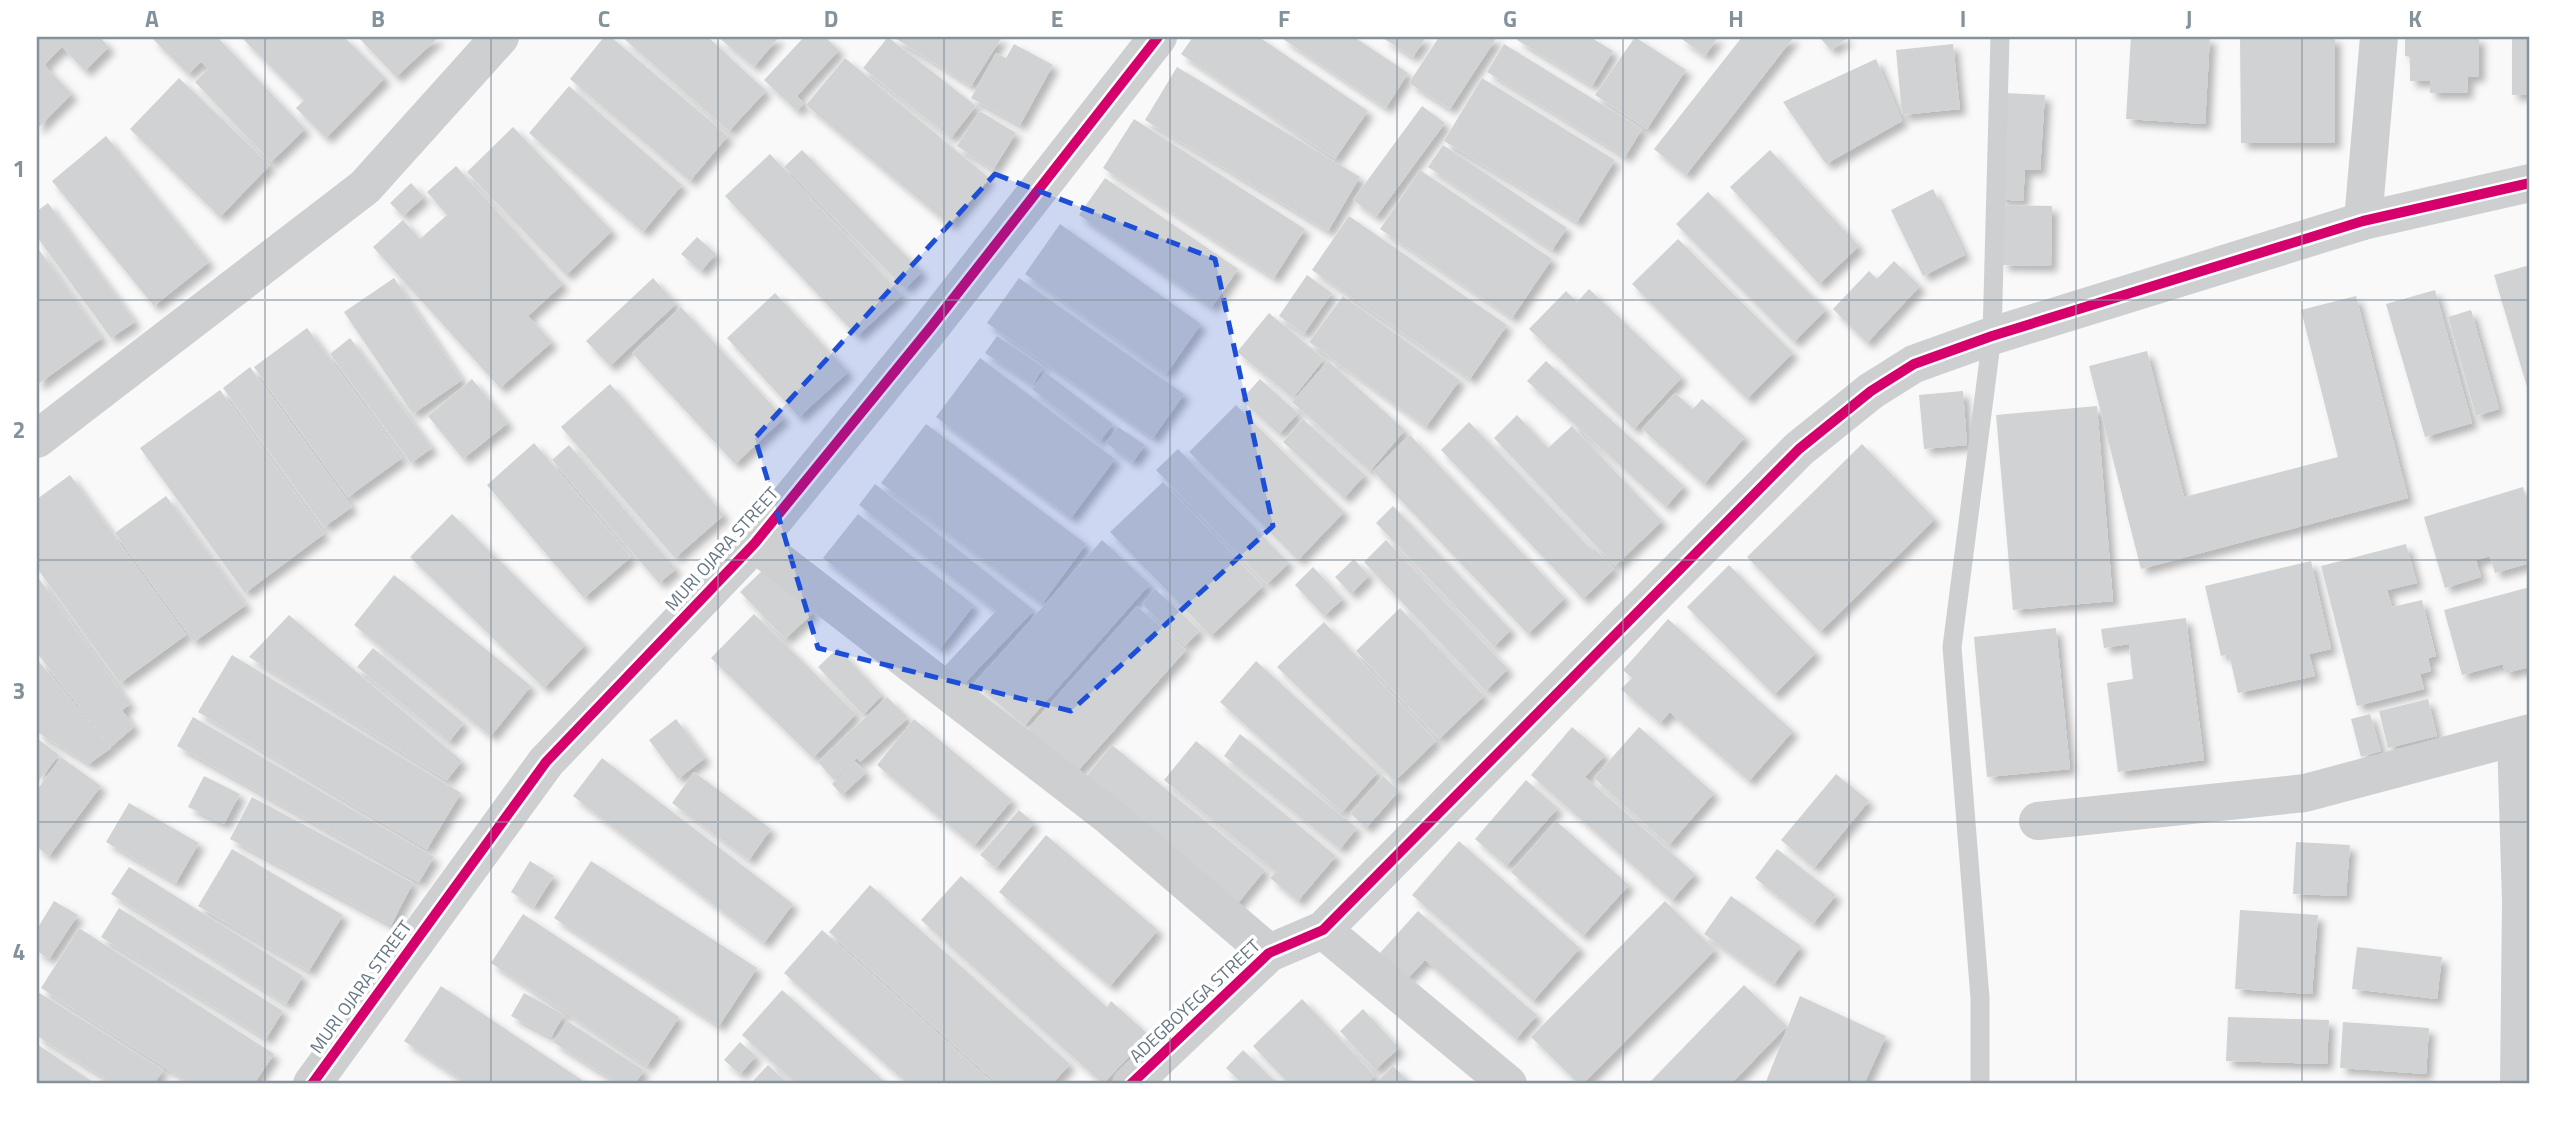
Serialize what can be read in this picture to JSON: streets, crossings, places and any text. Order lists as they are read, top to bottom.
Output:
{
  "streets": {
    "street": ["MURI OJARA STREET", "ADEGBOYEGA STREET"]
  },
  "grid": {
    "columns": [
      "A",
      "B",
      "C",
      "D",
      "E",
      "F",
      "G",
      "H",
      "I",
      "J",
      "K"
    ],
    "rows": [
      "1",
      "2",
      "3",
      "4"
    ]
  }
}
